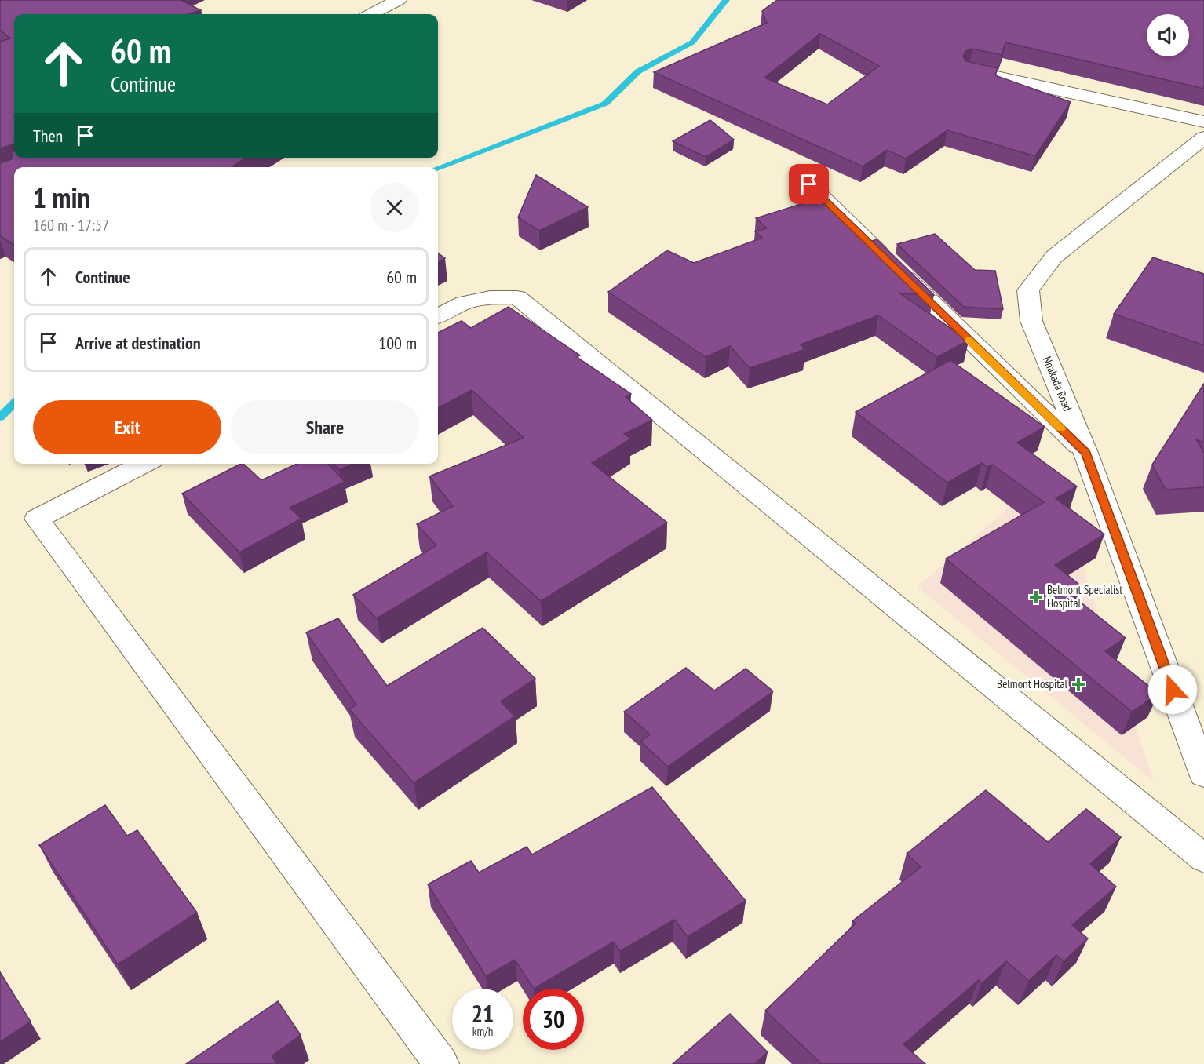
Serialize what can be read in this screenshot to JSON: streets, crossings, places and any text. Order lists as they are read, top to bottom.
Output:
{
  "streets": {
    "street": ["Nnakada Road"]
  },
  "places": {
    "health": ["Belmont Specialist Hospital", "Belmont Hospital"]
  },
  "page": {
    "turn": ["60 m", "Continue"],
    "then": "Then",
    "heading": ["1 min", "160 m · 17:57"],
    "list": [
      {
        "name": "Continue",
        "value": "60 m"
      },
      {
        "name": "Arrive at destination",
        "value": "100 m"
      }
    ],
    "buttons": ["Exit", "Share"],
    "speed": "21 km/h",
    "limit": "30"
  }
}
